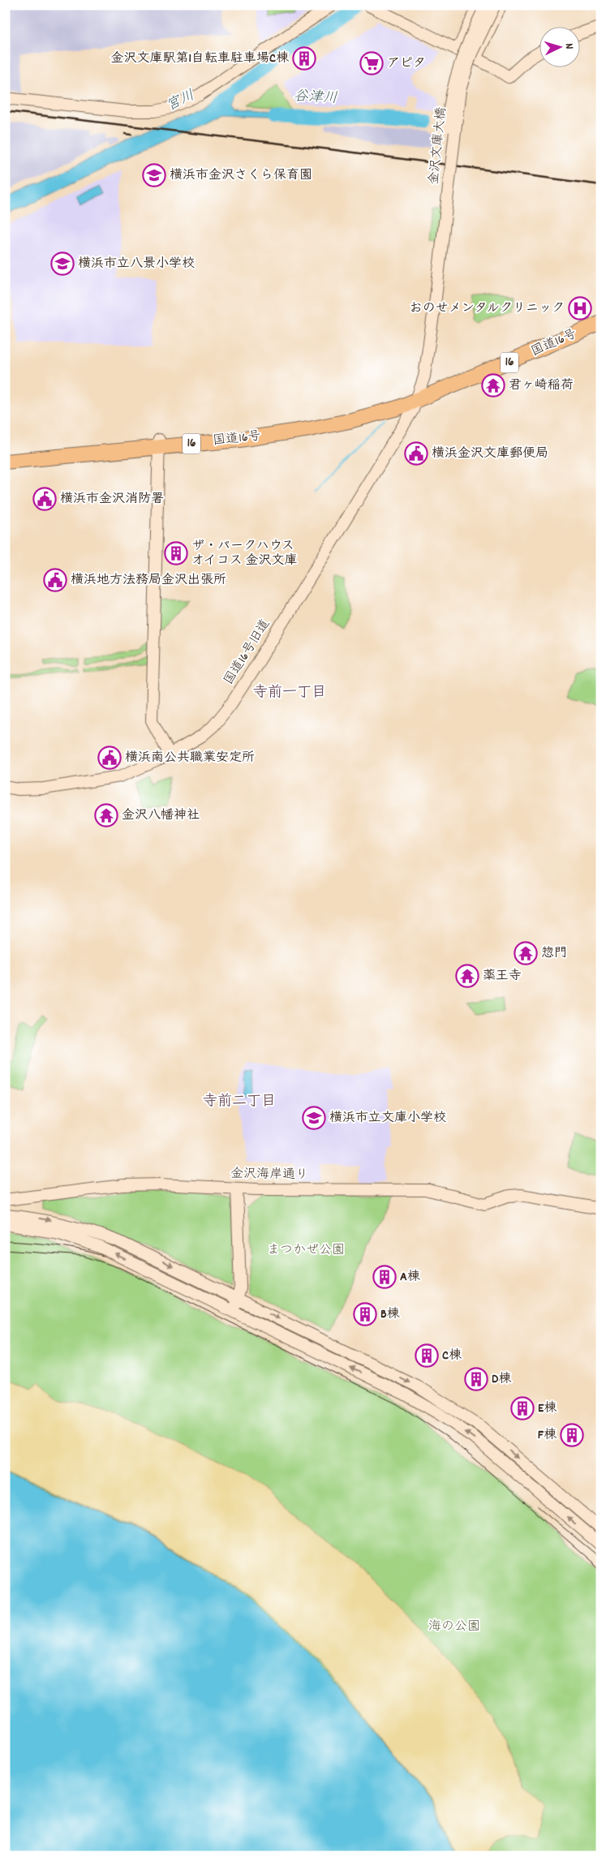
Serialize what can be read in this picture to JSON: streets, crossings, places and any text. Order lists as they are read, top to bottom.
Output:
{
  "streets": {
    "highway": ["国道16号", "16"],
    "street": ["金沢文庫大橋", "国道16号旧道", "金沢海岸通り"]
  },
  "crossings": [
    ["金沢文庫大橋", "国道16号旧道"],
    ["国道16号", "国道16号旧道"]
  ],
  "districts": ["寺前一丁目", "寺前二丁目"],
  "water": ["谷津川", "宮川"],
  "parks": ["まつかぜ公園", "海の公園"],
  "places": {
    "building": [
      "金沢文庫駅第1自転車駐車場C棟",
      "ザ・パークハウス オイコス 金沢文庫",
      "A棟",
      "B棟",
      "C棟",
      "D棟",
      "E棟",
      "F棟"
    ],
    "supermarket": ["アピタ"],
    "school or university": ["横浜市金沢さくら保育園", "横浜市立八景小学校", "横浜市立文庫小学校"],
    "hospital": ["おのせメンタルクリニック"],
    "temple": [
      "君ヶ崎稲荷",
      "金沢八幡神社",
      "惣門",
      "薬王寺"
    ],
    "public building": [
      "横浜金沢文庫郵便局",
      "横浜市金沢消防署",
      "横浜地方法務局金沢出張所",
      "横浜南公共職業安定所"
    ]
  },
  "north": "right"
}
